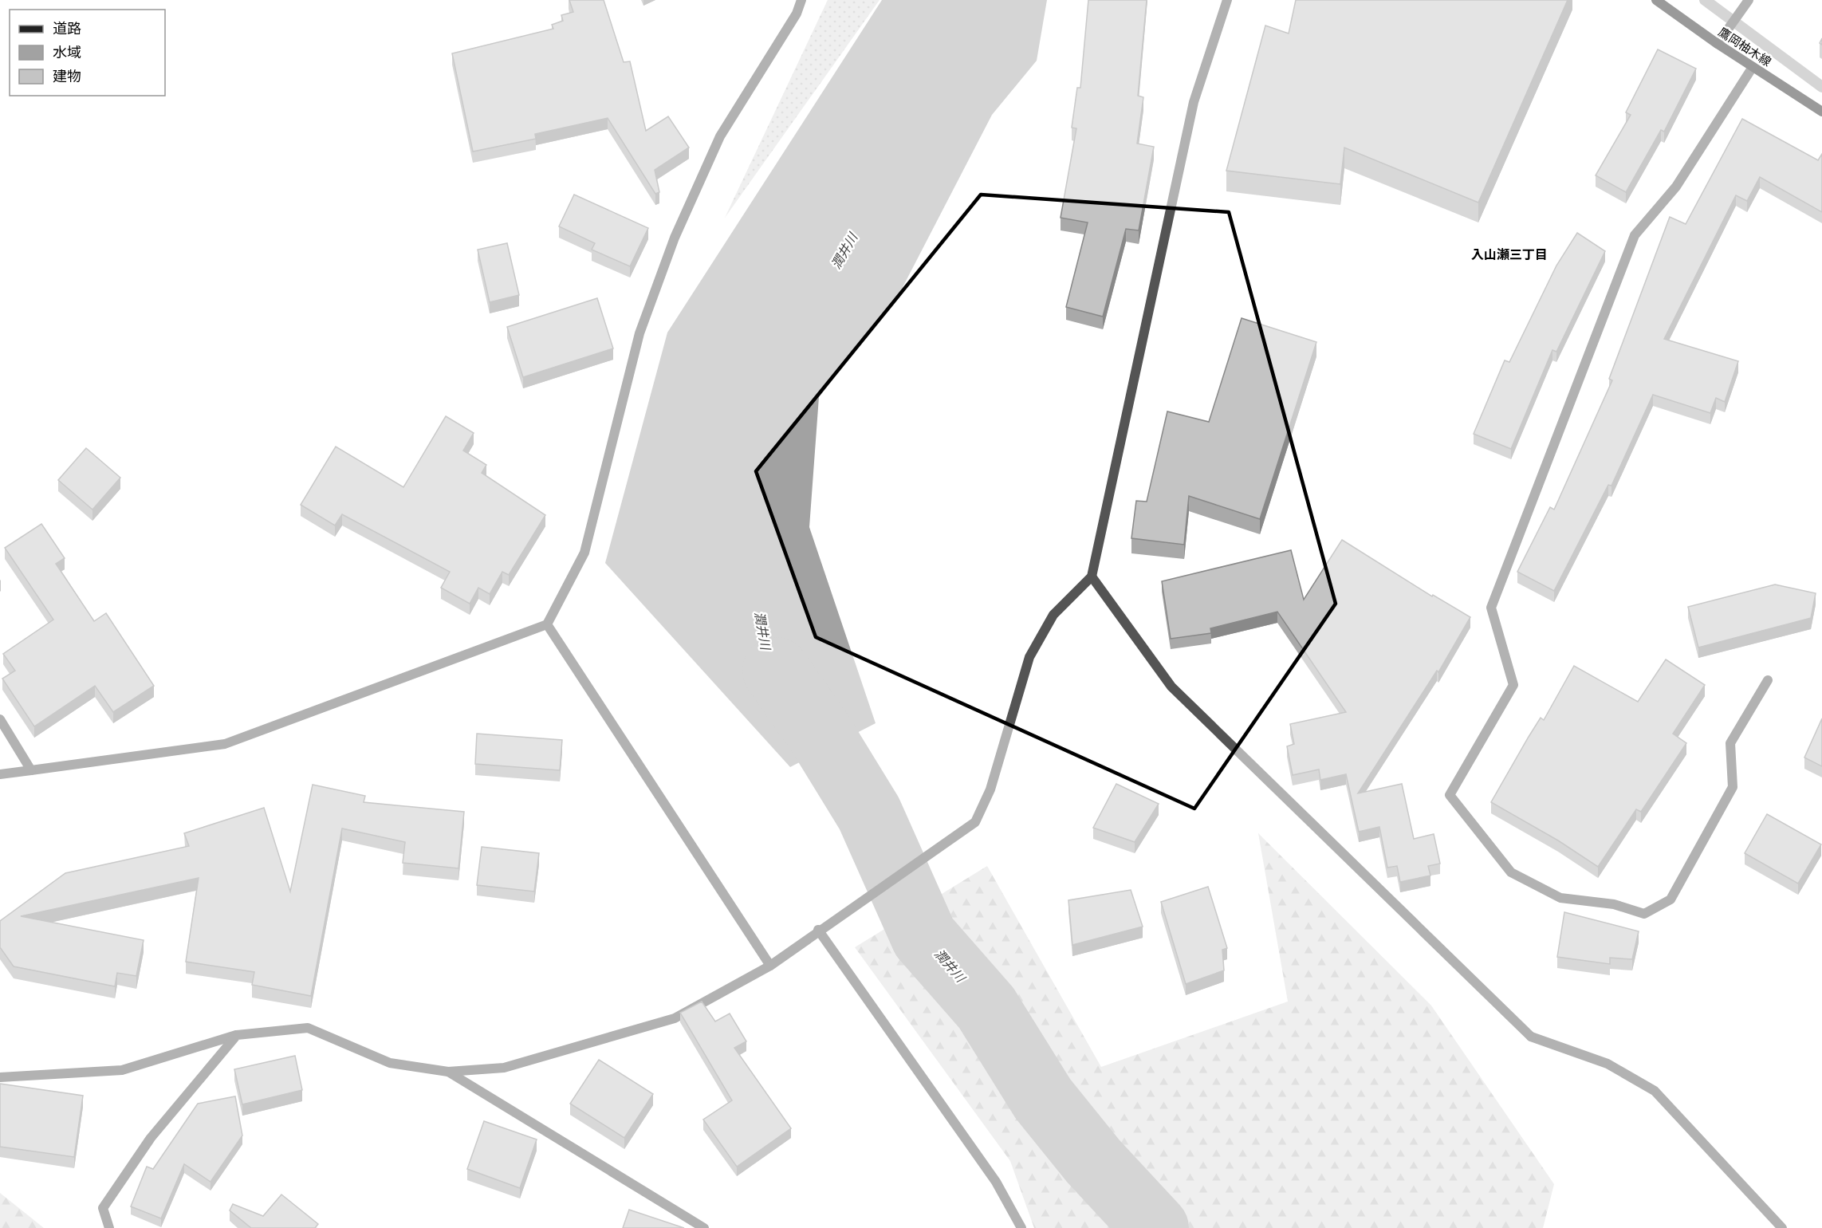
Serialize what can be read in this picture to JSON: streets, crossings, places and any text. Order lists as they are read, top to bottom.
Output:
{
  "streets": {
    "main road": ["鷹岡柚木線"]
  },
  "districts": ["入山瀬三丁目"],
  "water": ["潤井川"],
  "legend": ["道路", "水域", "建物"]
}
